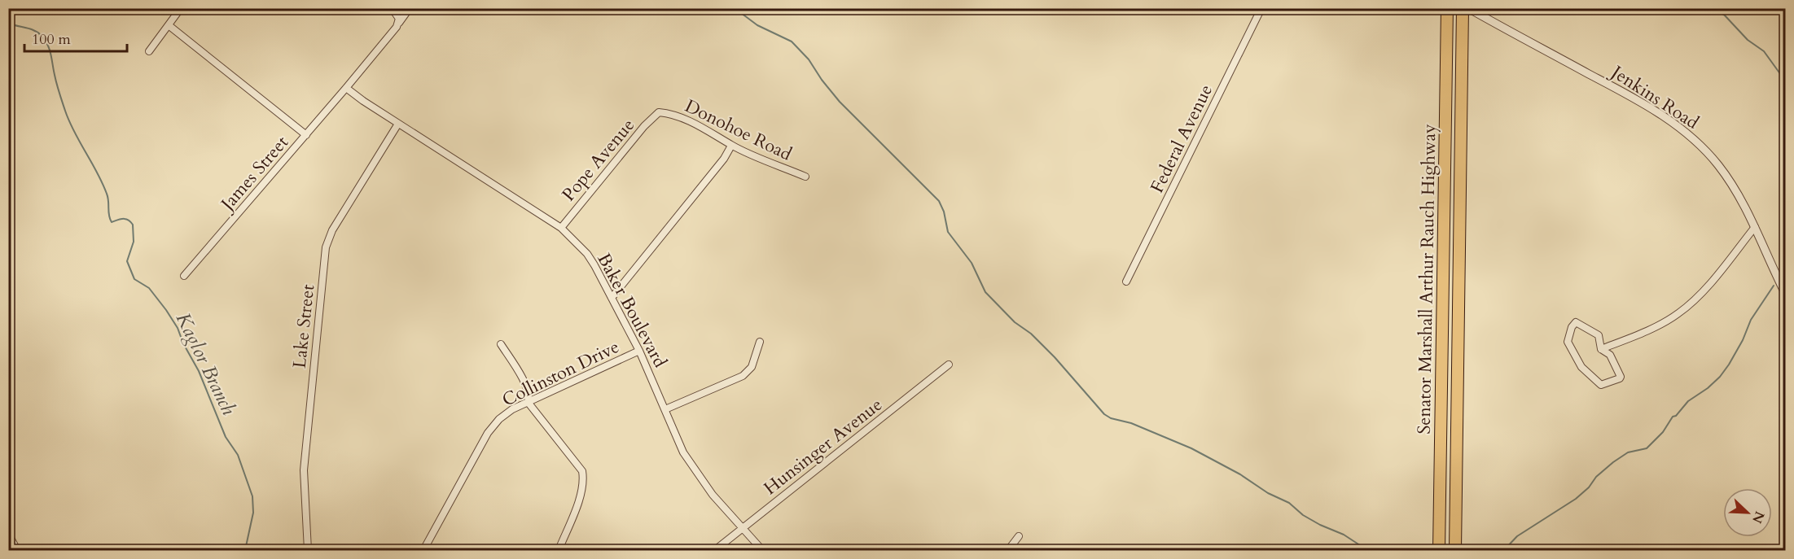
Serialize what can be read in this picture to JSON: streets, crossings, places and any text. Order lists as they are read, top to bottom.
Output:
{
  "streets": {
    "highway": ["Senator Marshall Arthur Rauch Highway"],
    "street": [
      "Jenkins Road",
      "Donohoe Road",
      "Federal Avenue",
      "Pope Avenue",
      "James Street",
      "Baker Boulevard",
      "Lake Street",
      "Collinston Drive",
      "Hunsinger Avenue"
    ]
  },
  "crossings": [
    ["Donohoe Road", "Pope Avenue"],
    ["Pope Avenue", "Baker Boulevard"],
    ["James Street", "Baker Boulevard"],
    ["Baker Boulevard", "Lake Street"],
    ["Baker Boulevard", "Collinston Drive"],
    ["Baker Boulevard", "Hunsinger Avenue"]
  ],
  "water": ["Kaglor Branch"],
  "scale_bar": "100 m",
  "north": "bottom right"
}
